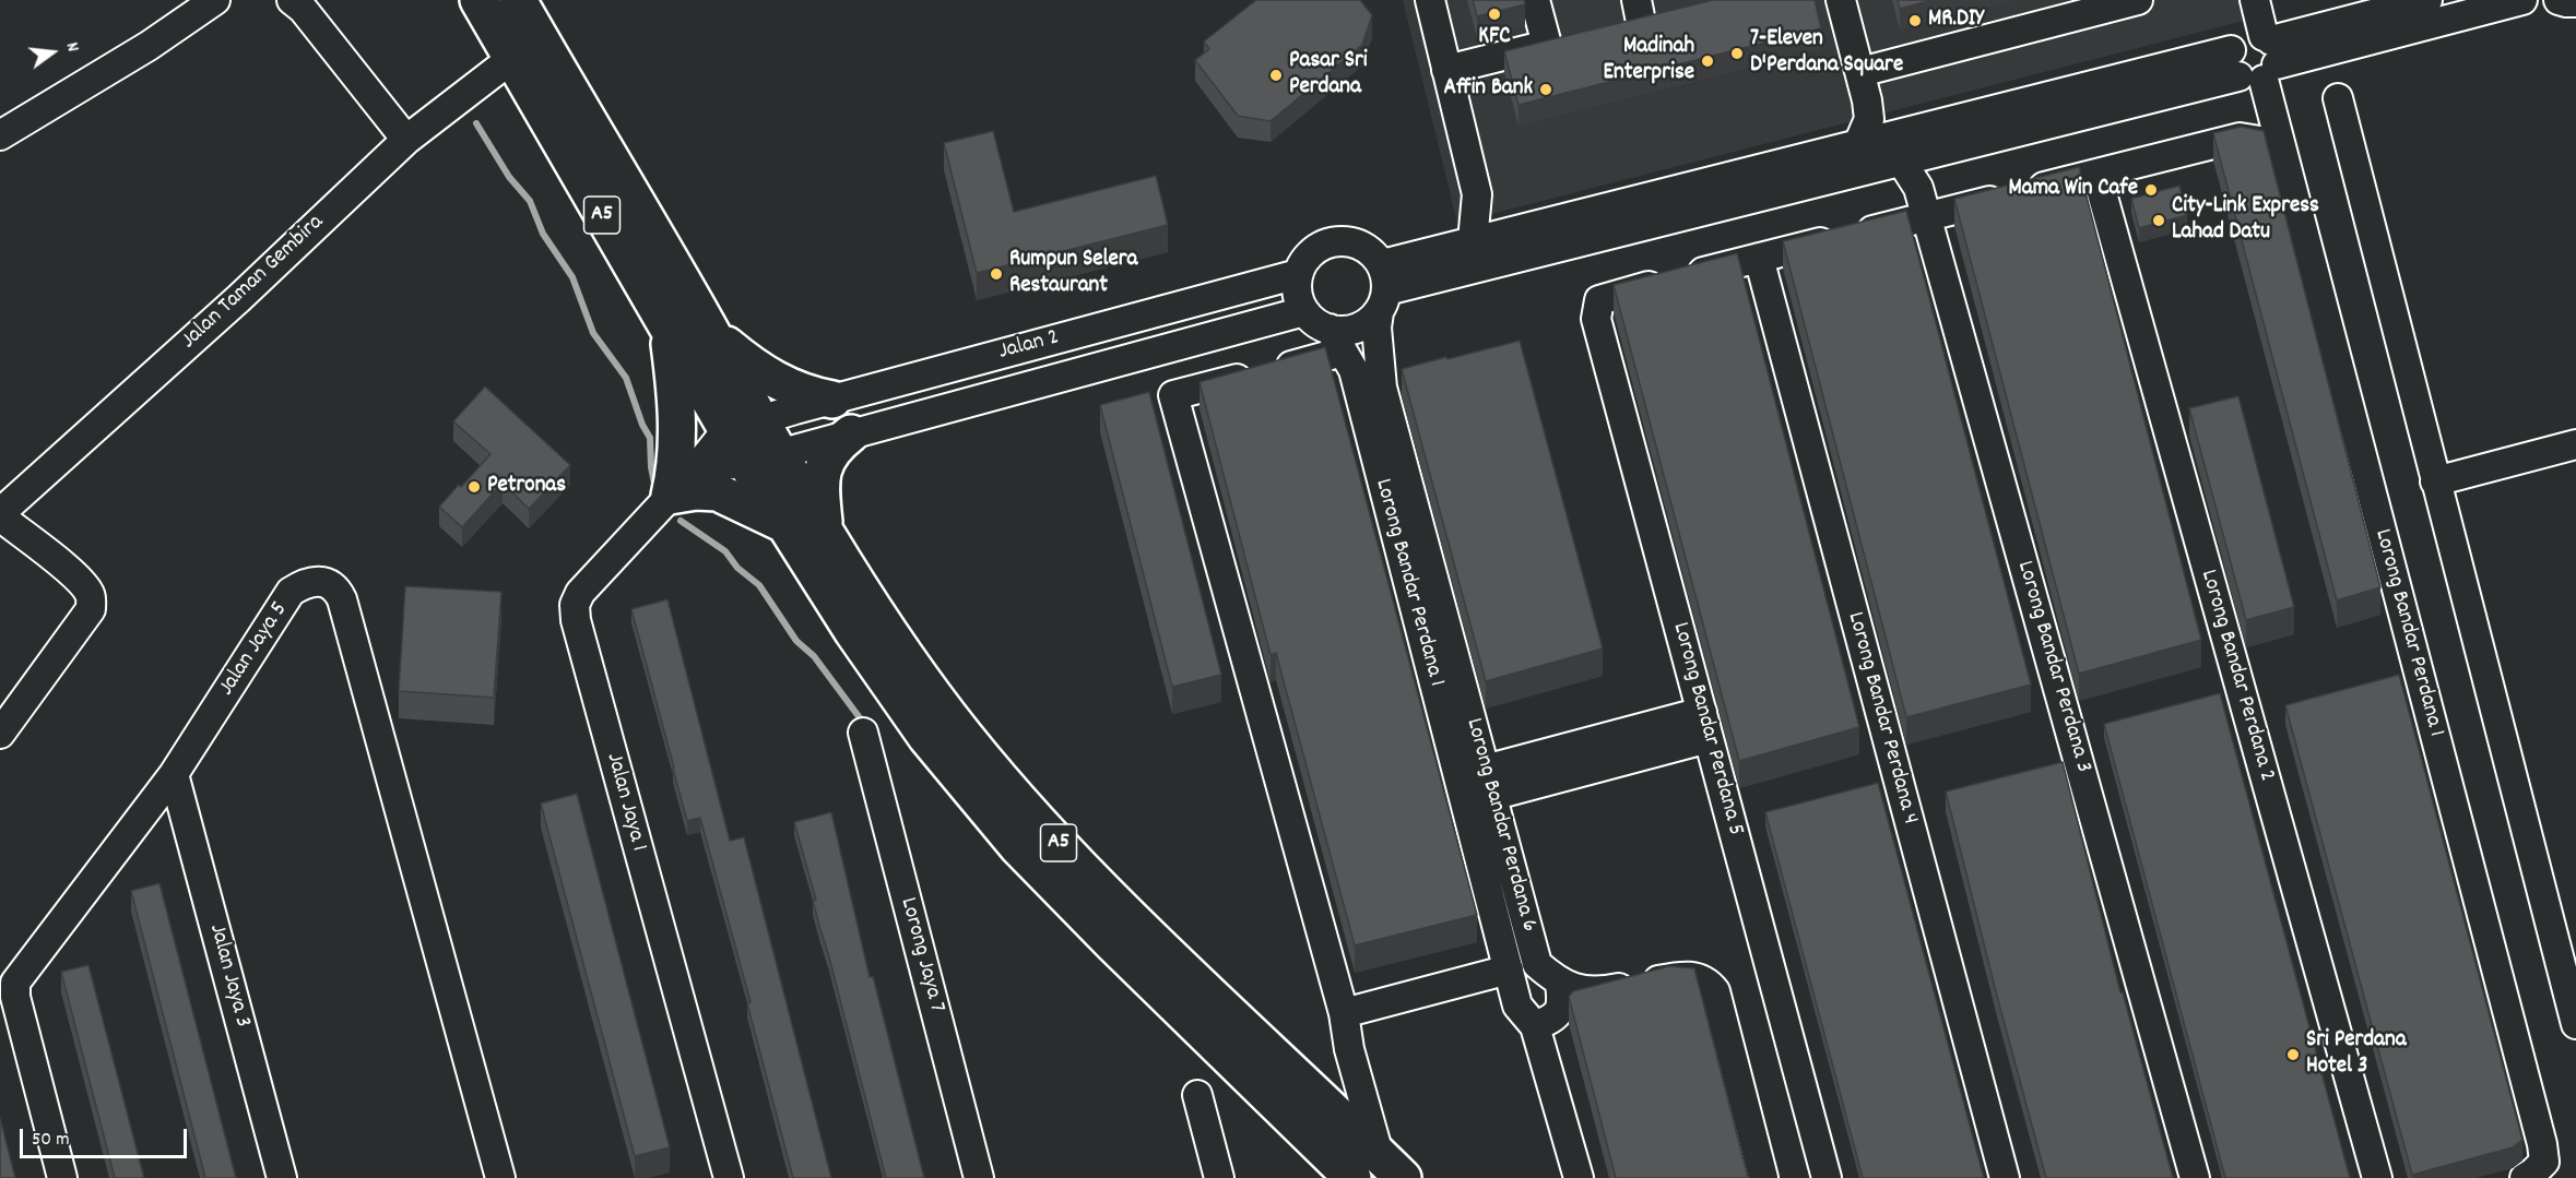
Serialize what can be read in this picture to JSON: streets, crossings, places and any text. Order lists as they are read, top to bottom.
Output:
{
  "streets": {
    "highway": ["A5"],
    "street": [
      "Jalan Taman Gembira",
      "Jalan 2",
      "Lorong Bandar Perdana 1",
      "Jalan Jaya 5",
      "Lorong Bandar Perdana 3",
      "Lorong Bandar Perdana 2",
      "Lorong Bandar Perdana 4",
      "Lorong Bandar Perdana 5",
      "Jalan Jaya 1",
      "Lorong Bandar Perdana 6",
      "Lorong Jaya 7",
      "Jalan Jaya 3"
    ]
  },
  "crossings": [
    ["A5", "Jalan Taman Gembira"],
    ["A5", "Jalan 2"],
    ["A5", "Jalan Jaya 1"],
    ["Jalan 2", "Lorong Bandar Perdana 1"],
    ["Jalan 2", "Jalan Jaya 1"],
    ["Jalan 2", "Lorong Bandar Perdana 6"],
    ["Lorong Bandar Perdana 1", "Lorong Bandar Perdana 6"],
    ["Jalan Jaya 5", "Jalan Jaya 3"],
    ["Lorong Bandar Perdana 4", "Lorong Bandar Perdana 5"]
  ],
  "places": [
    "KFC",
    "MR.DIY",
    "7-Eleven D'Perdana Square",
    "Madinah Enterprise",
    "Pasar Sri Perdana",
    "Affin Bank",
    "Mama Win Cafe",
    "City-Link Express Lahad Datu",
    "Rumpun Selera Restaurant",
    "Petronas",
    "Sri Perdana Hotel 3"
  ],
  "scale_bar": "50 m",
  "north": "right"
}
